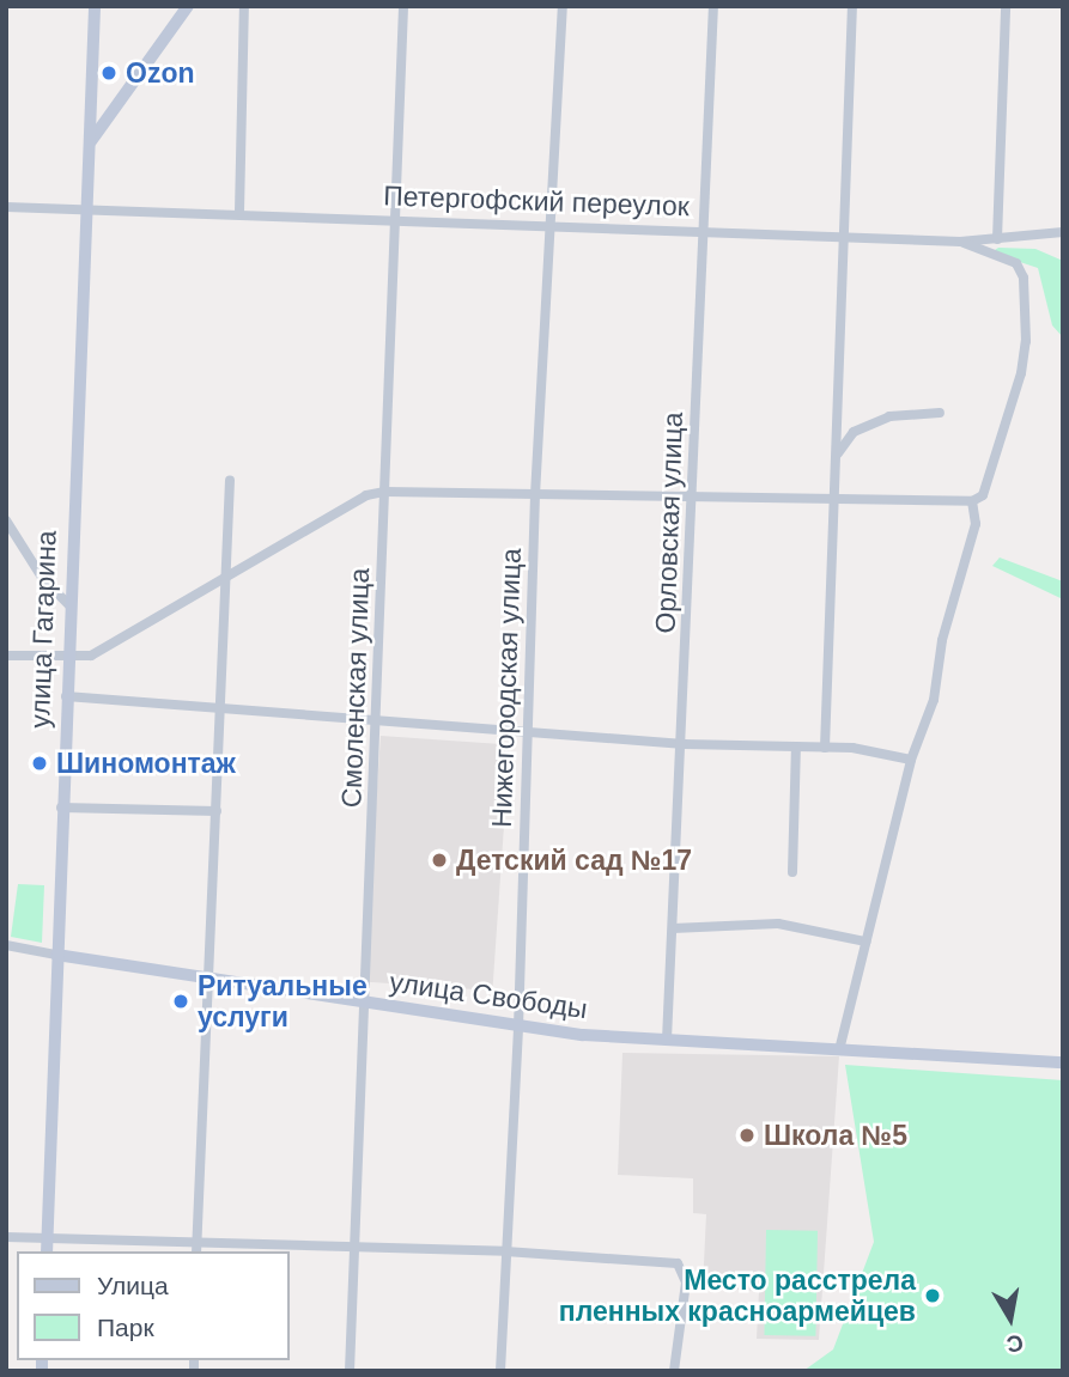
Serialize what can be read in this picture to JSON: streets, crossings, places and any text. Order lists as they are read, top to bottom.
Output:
{
  "streets": {
    "street": [
      "Петергофский переулок",
      "Орловская улица",
      "улица Гагарина",
      "Смоленская улица",
      "Нижегородская улица",
      "улица Свободы"
    ]
  },
  "crossings": [
    ["Петергофский переулок", "Орловская улица"],
    ["Петергофский переулок", "улица Гагарина"],
    ["Петергофский переулок", "Смоленская улица"],
    ["Петергофский переулок", "Нижегородская улица"],
    ["Орловская улица", "улица Свободы"],
    ["улица Гагарина", "улица Свободы"],
    ["Смоленская улица", "улица Свободы"],
    ["Нижегородская улица", "улица Свободы"]
  ],
  "places": [
    "Ozon",
    "Шиномонтаж",
    "Детский сад №17",
    "Ритуальные услуги",
    "Школа №5",
    "Место расстрела пленных красноармейцев"
  ],
  "legend": ["Улица", "Парк"],
  "north": "bottom"
}
